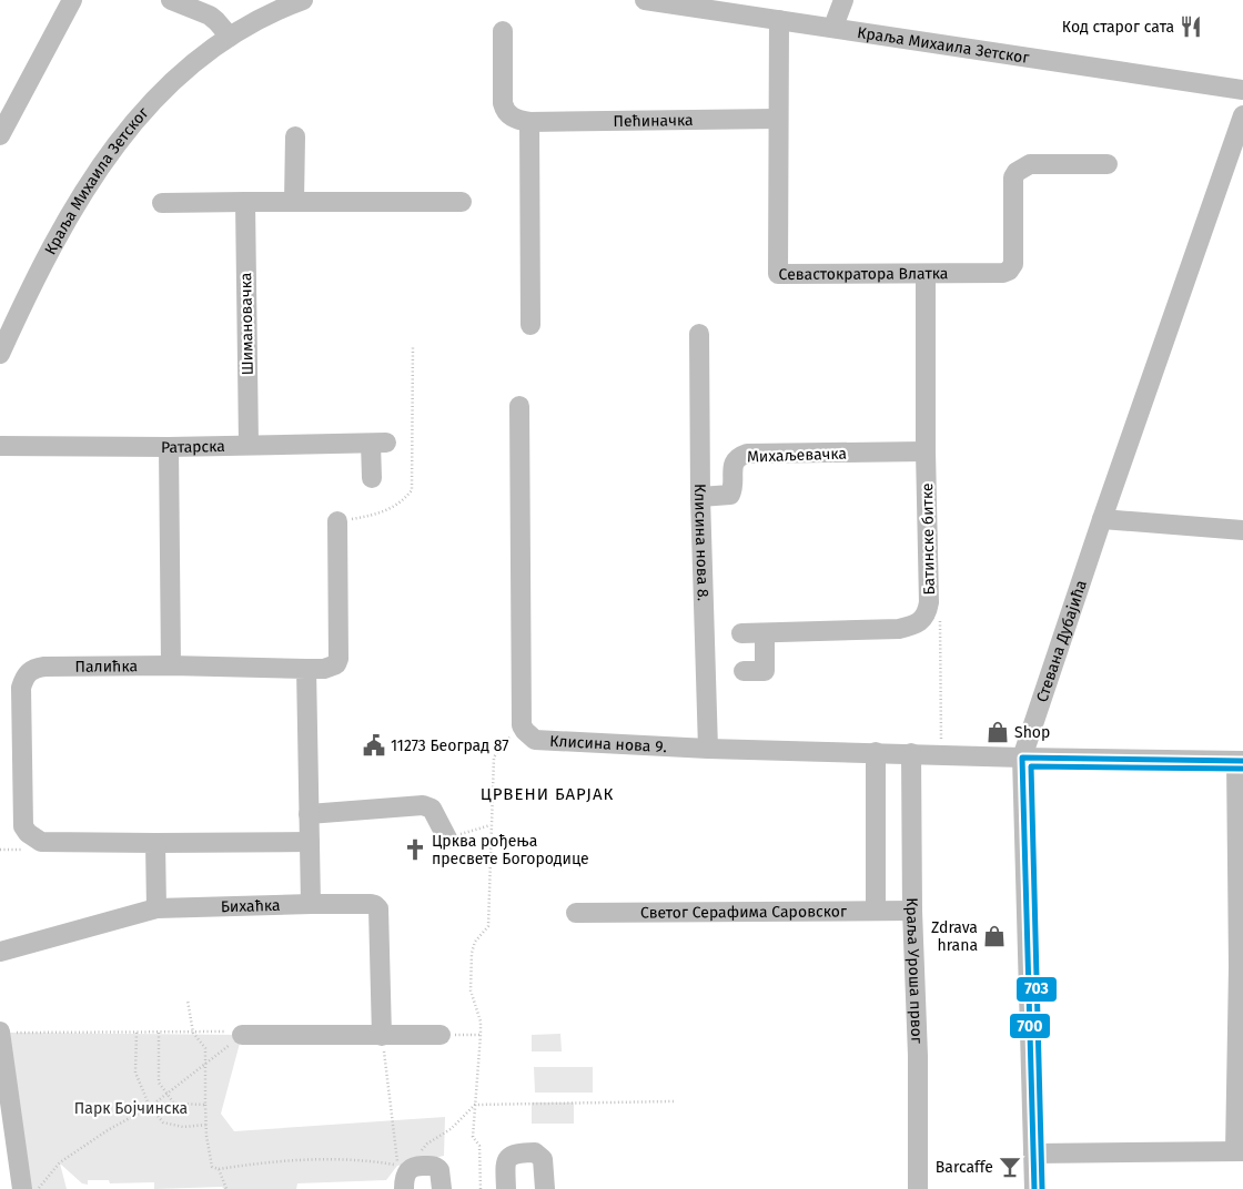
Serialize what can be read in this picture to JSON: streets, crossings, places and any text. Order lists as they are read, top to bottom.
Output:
{
  "streets": {
    "street": [
      "Краља Михаила Зетског",
      "Пећиначка",
      "Севастократора Влатка",
      "Шимановачка",
      "Ратарска",
      "Михаљевачка",
      "Батинске битке",
      "Клисина нова 8.",
      "Стевана Дубајића",
      "Палићка",
      "Клисина нова 9.",
      "Бихаћка",
      "Светог Серафима Саровског",
      "Краља Уроша првог"
    ]
  },
  "crossings": [
    ["Краља Михаила Зетског", "Севастократора Влатка"],
    ["Пећиначка", "Севастократора Влатка"],
    ["Севастократора Влатка", "Батинске битке"],
    ["Шимановачка", "Ратарска"],
    ["Михаљевачка", "Батинске битке"],
    ["Михаљевачка", "Клисина нова 8."],
    ["Клисина нова 8.", "Клисина нова 9."],
    ["Стевана Дубајића", "Клисина нова 9."],
    ["Клисина нова 9.", "Краља Уроша првог"],
    ["Светог Серафима Саровског", "Краља Уроша првог"]
  ],
  "districts": ["ЦРВЕНИ БАРЈАК"],
  "parks": ["Парк Бојчинска"],
  "places": {
    "restaurant": ["Код старог сата"],
    "shop": ["Shop", "Zdrava hrana"],
    "public building": ["11273 Београд 87"],
    "church": ["Црква рођења пресвете Богородице"],
    "bar": ["Barcaffe"]
  },
  "lines": ["transit line 700", "transit line 703"]
}
